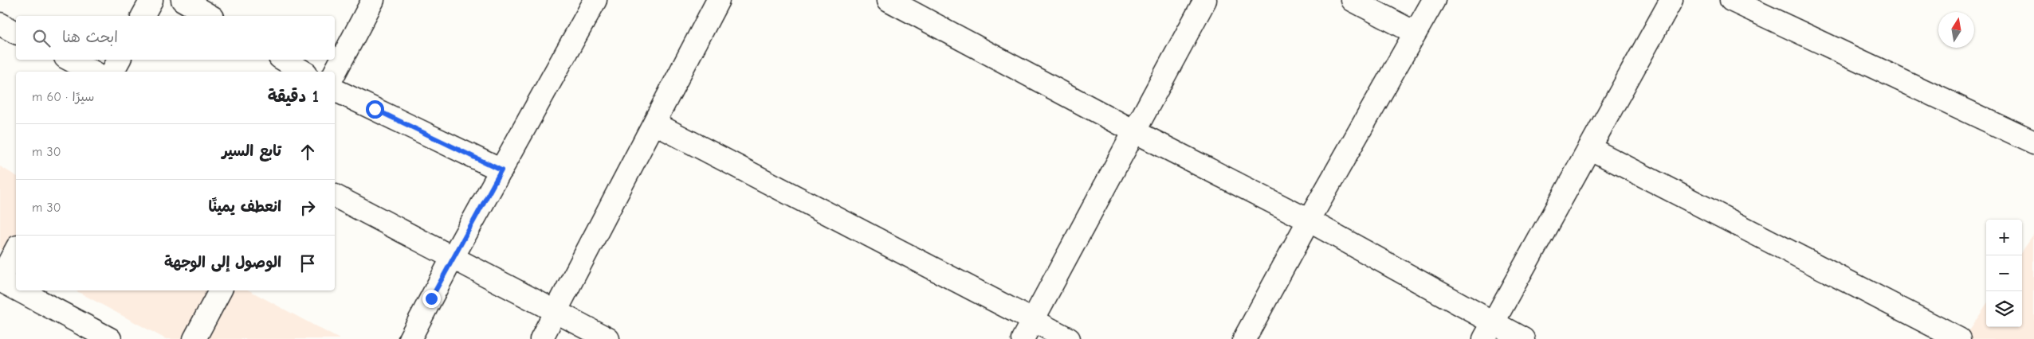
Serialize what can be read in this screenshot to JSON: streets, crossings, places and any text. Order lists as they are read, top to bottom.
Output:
{
  "north": "top",
  "page": {
    "search": "ابحث هنا",
    "heading": ["1 دقيقة", "سيرًا · 60 m"],
    "list": [
      ["تابع السير", "30 m"],
      ["انعطف يمينًا", "30 m"],
      "الوصول إلى الوجهة"
    ],
    "map_buttons": ["+", "−"]
  }
}
